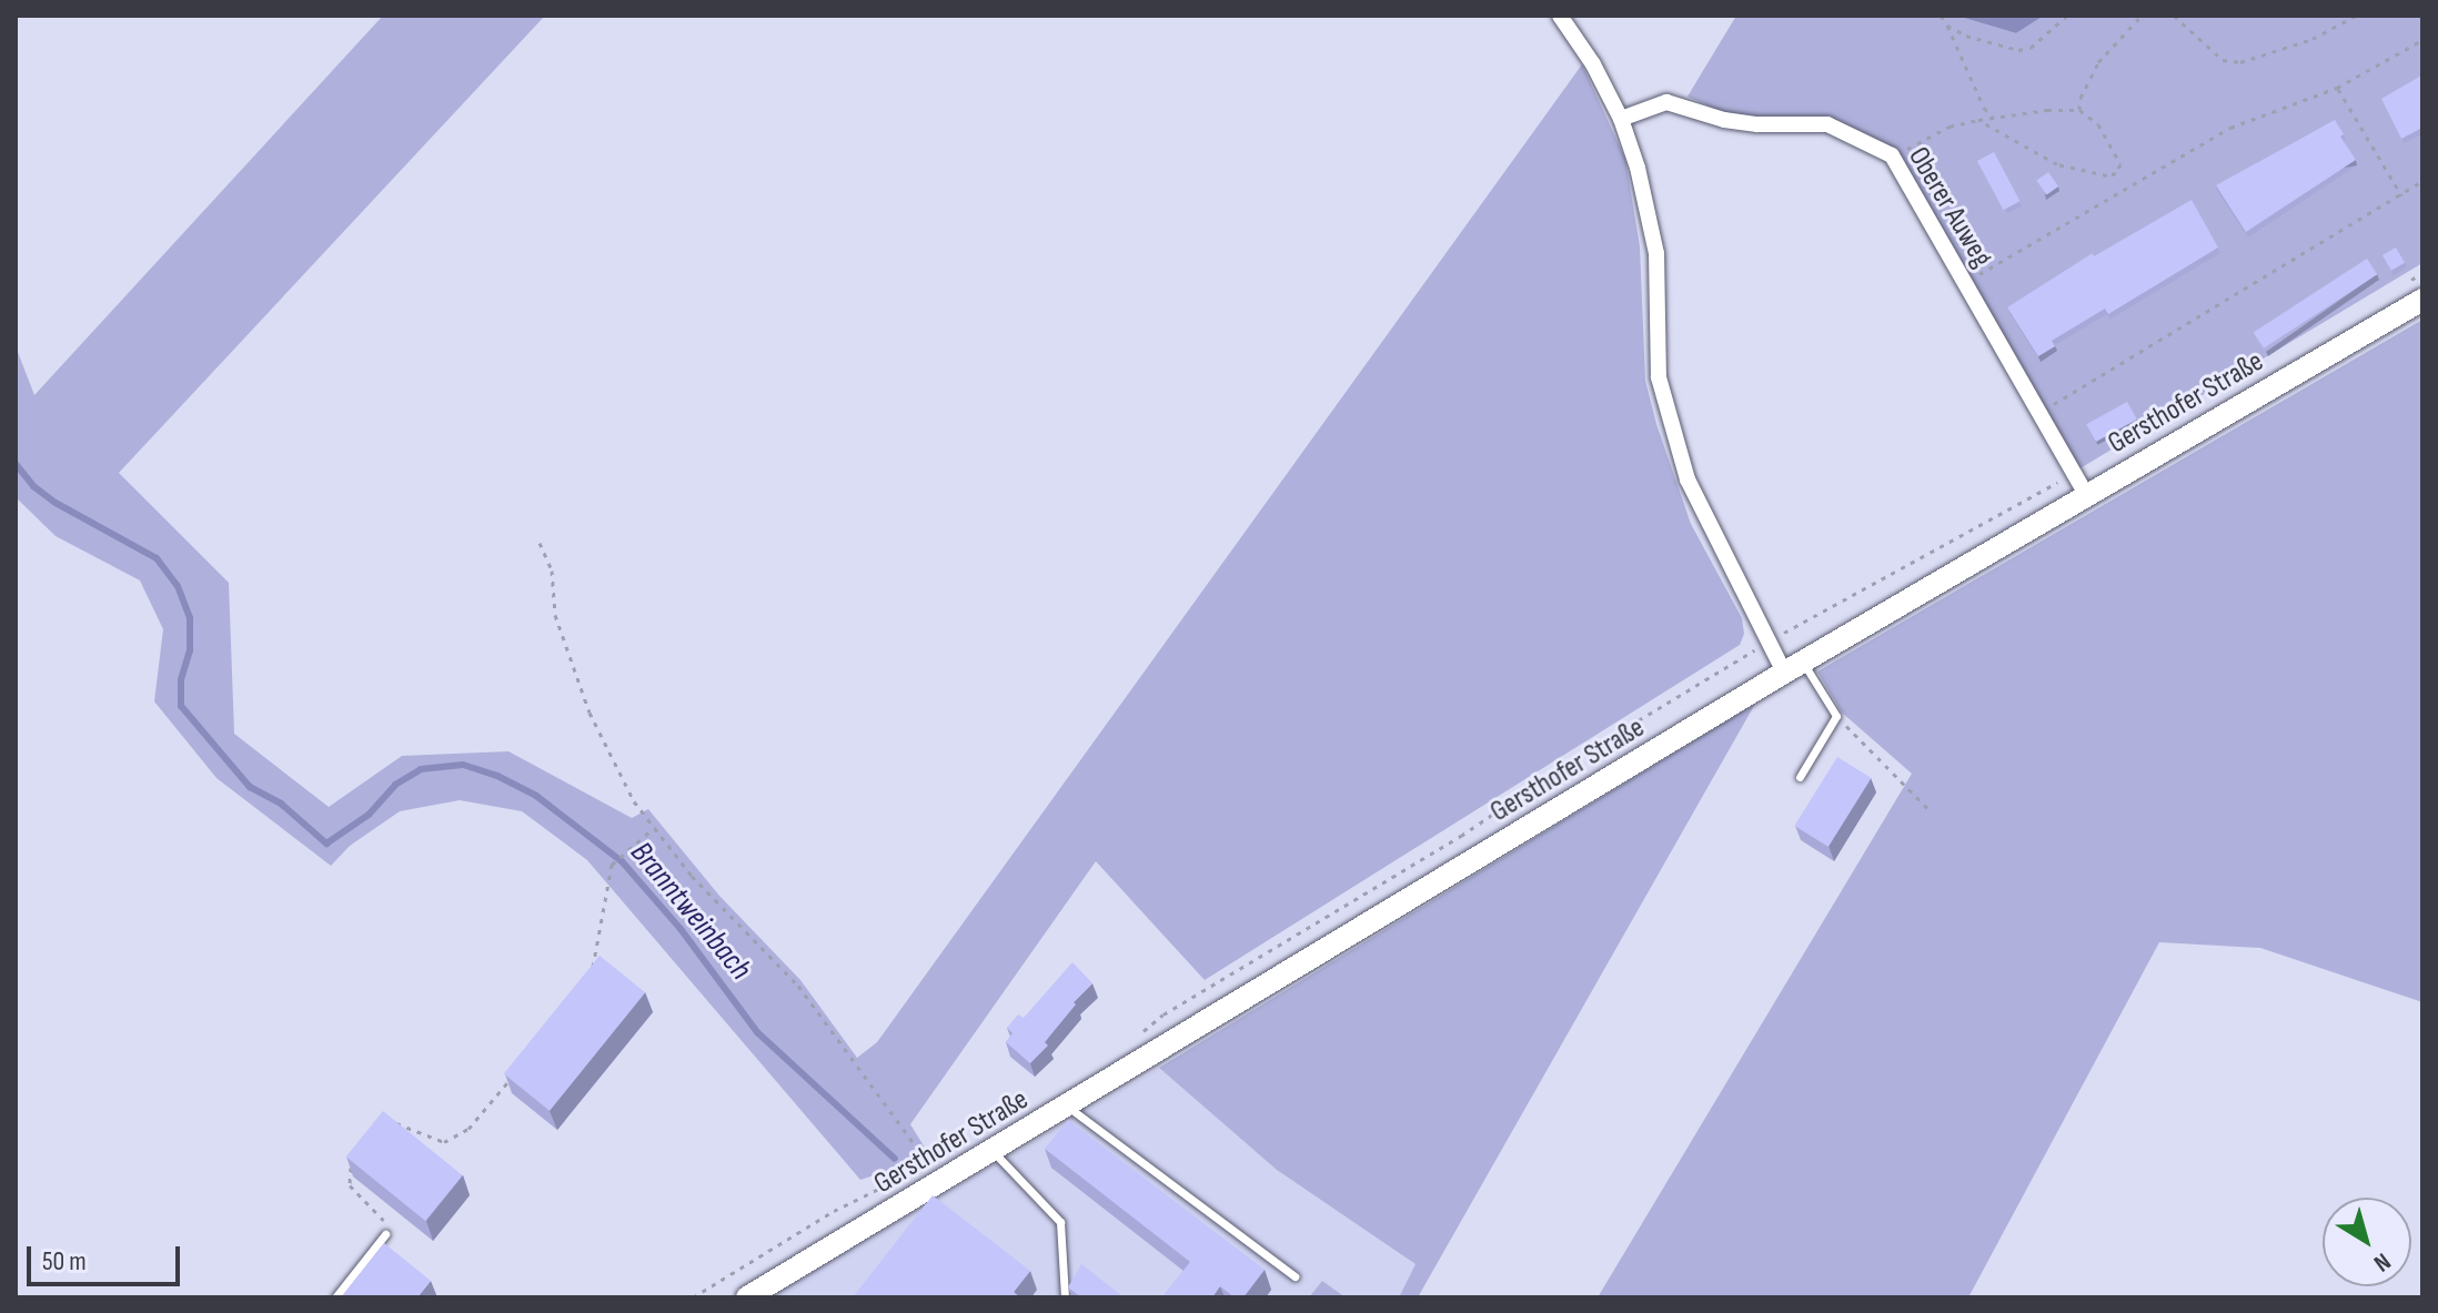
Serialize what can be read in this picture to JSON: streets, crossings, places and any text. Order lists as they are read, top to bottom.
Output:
{
  "streets": {
    "main road": ["Gersthofer Straße"],
    "street": ["Oberer Auweg"]
  },
  "crossings": [
    ["Oberer Auweg", "Gersthofer Straße"]
  ],
  "water": ["Branntweinbach"],
  "scale_bar": "50 m",
  "north": "bottom right"
}
